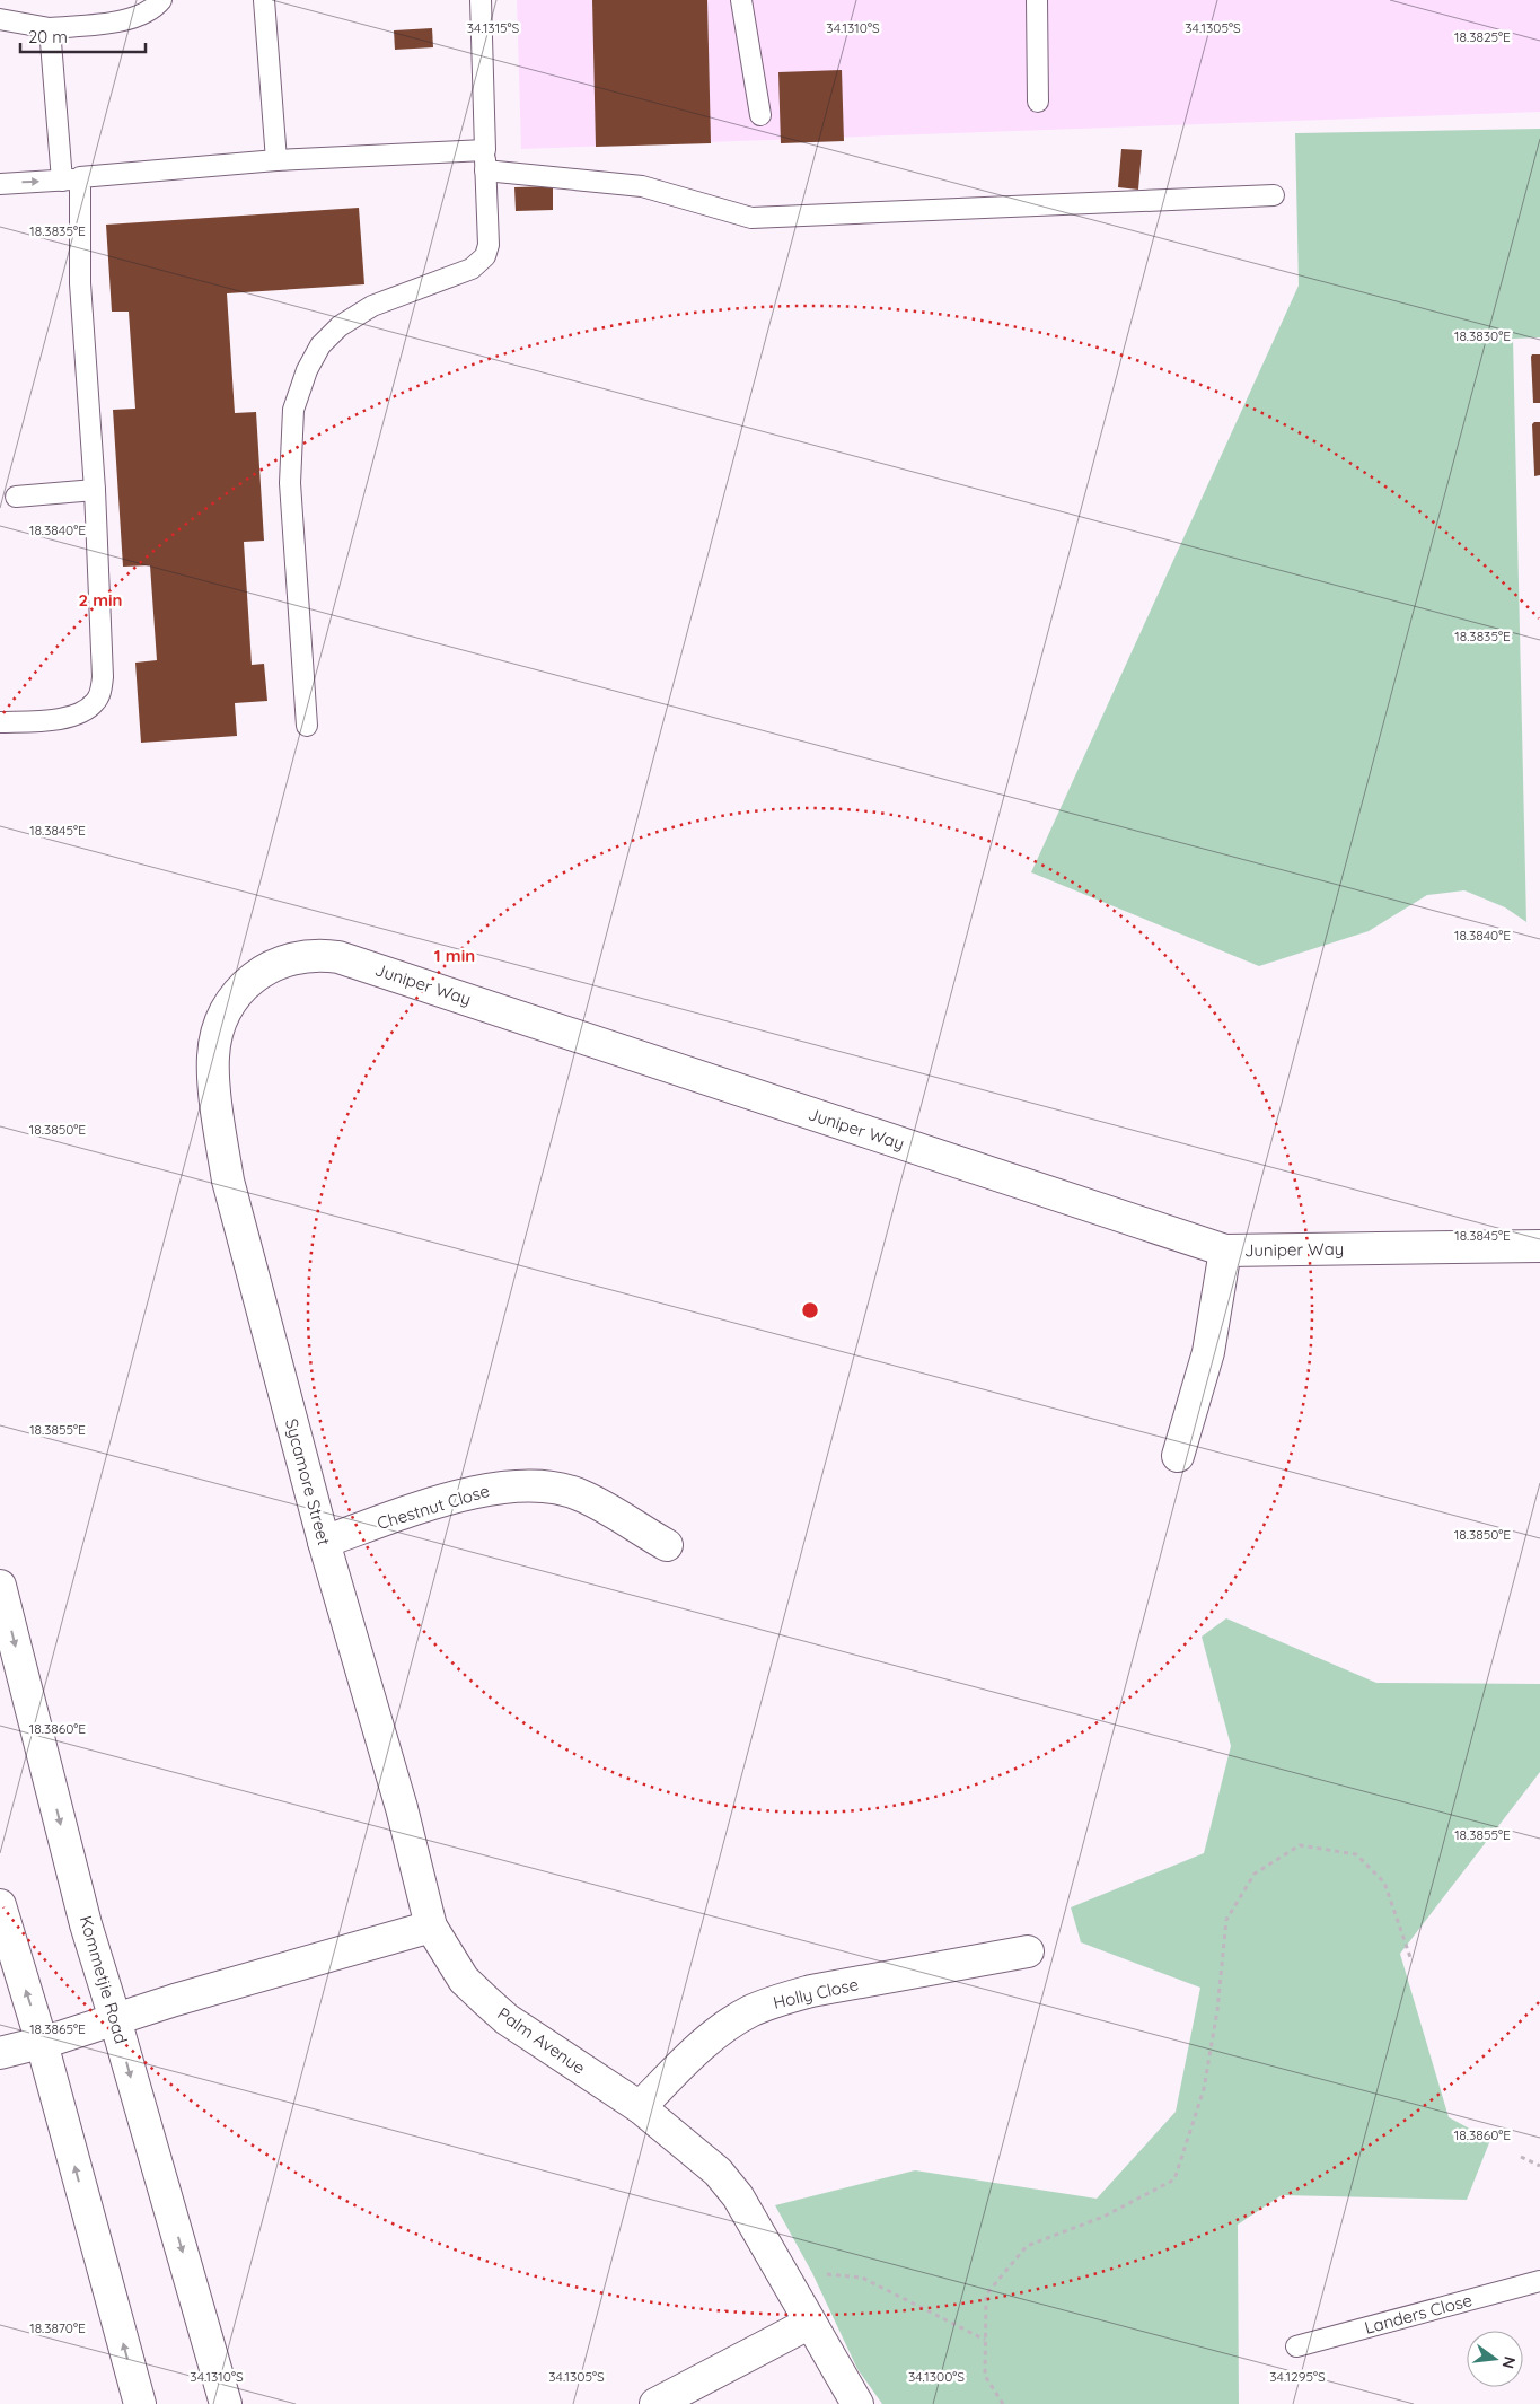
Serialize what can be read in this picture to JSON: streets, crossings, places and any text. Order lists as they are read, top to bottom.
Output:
{
  "streets": {
    "street": [
      "Juniper Way",
      "Sycamore Street",
      "Chestnut Close",
      "Kommetjie Road",
      "Holly Close",
      "Palm Avenue"
    ],
    "lane": ["Landers Close"]
  },
  "crossings": [
    ["Juniper Way", "Sycamore Street"],
    ["Sycamore Street", "Chestnut Close"],
    ["Sycamore Street", "Palm Avenue"],
    ["Holly Close", "Palm Avenue"]
  ],
  "scale_bar": "20 m",
  "north": "right",
  "coordinates": [
    "34.1315°S",
    "34.1310°S",
    "34.1305°S",
    "18.3825°E",
    "18.3835°E",
    "18.3830°E",
    "18.3840°E",
    "18.3845°E",
    "18.3850°E",
    "18.3855°E",
    "18.3860°E",
    "18.3865°E",
    "18.3870°E",
    "34.1300°S",
    "34.1295°S"
  ],
  "rings": ["2 min", "1 min"]
}
